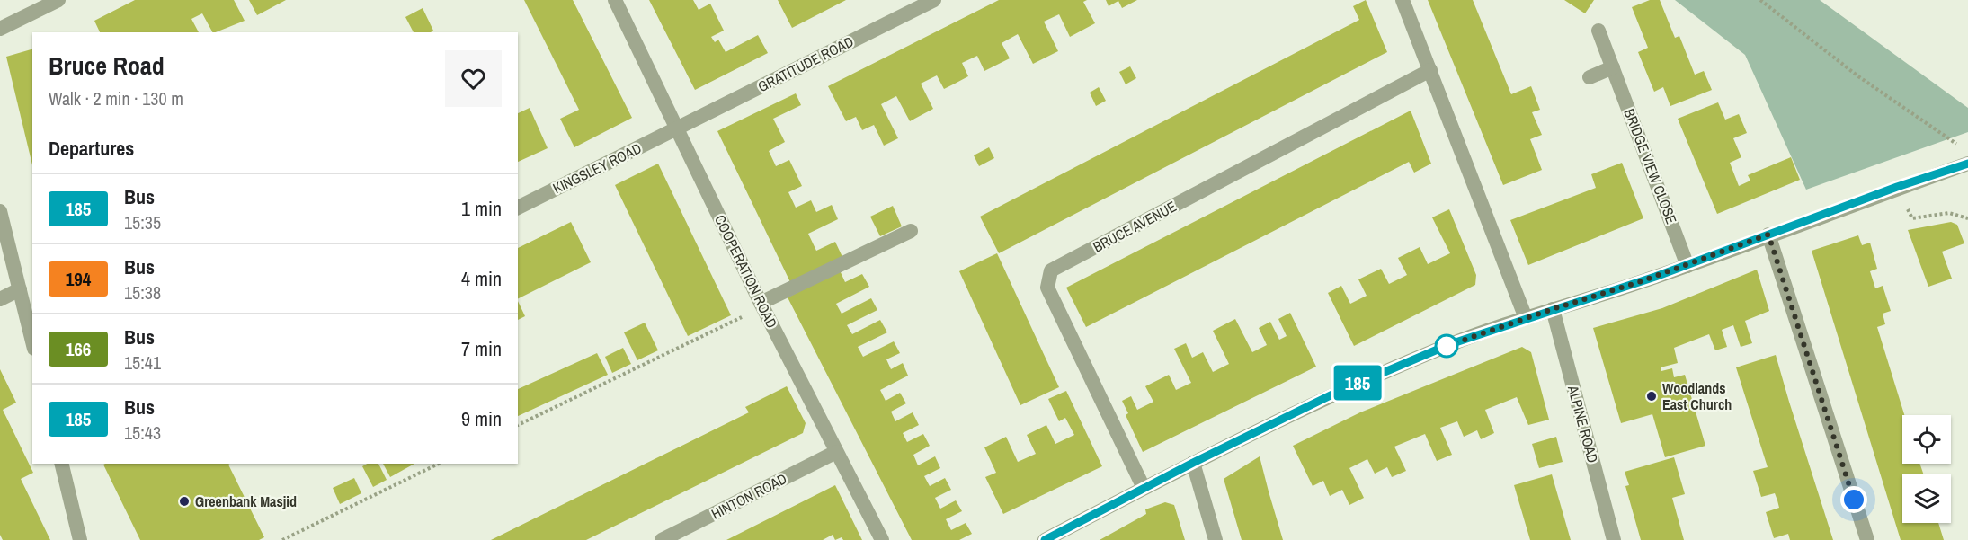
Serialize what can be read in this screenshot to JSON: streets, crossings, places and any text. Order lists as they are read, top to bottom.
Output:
{
  "streets": {
    "street": [
      "GRATITUDE ROAD",
      "BRIDGE VIEW CLOSE",
      "KINGSLEY ROAD",
      "BRUCE AVENUE",
      "COOPERATION ROAD",
      "ALPINE ROAD",
      "HINTON ROAD"
    ]
  },
  "crossings": [
    ["GRATITUDE ROAD", "KINGSLEY ROAD"],
    ["GRATITUDE ROAD", "COOPERATION ROAD"],
    ["KINGSLEY ROAD", "COOPERATION ROAD"],
    ["COOPERATION ROAD", "HINTON ROAD"]
  ],
  "places": ["Woodlands East Church", "Greenbank Masjid"],
  "lines": ["bus line 185"],
  "page": {
    "on_map": "185",
    "heading": [
      ["Bruce Road", "Walk · 2 min · 130 m"],
      "Departures"
    ],
    "list": [
      {
        "mark": "185",
        "name": "Bus",
        "note": "15:35",
        "value": "1 min"
      },
      {
        "mark": "194",
        "name": "Bus",
        "note": "15:38",
        "value": "4 min"
      },
      {
        "mark": "166",
        "name": "Bus",
        "note": "15:41",
        "value": "7 min"
      },
      {
        "mark": "185",
        "name": "Bus",
        "note": "15:43",
        "value": "9 min"
      }
    ]
  }
}
